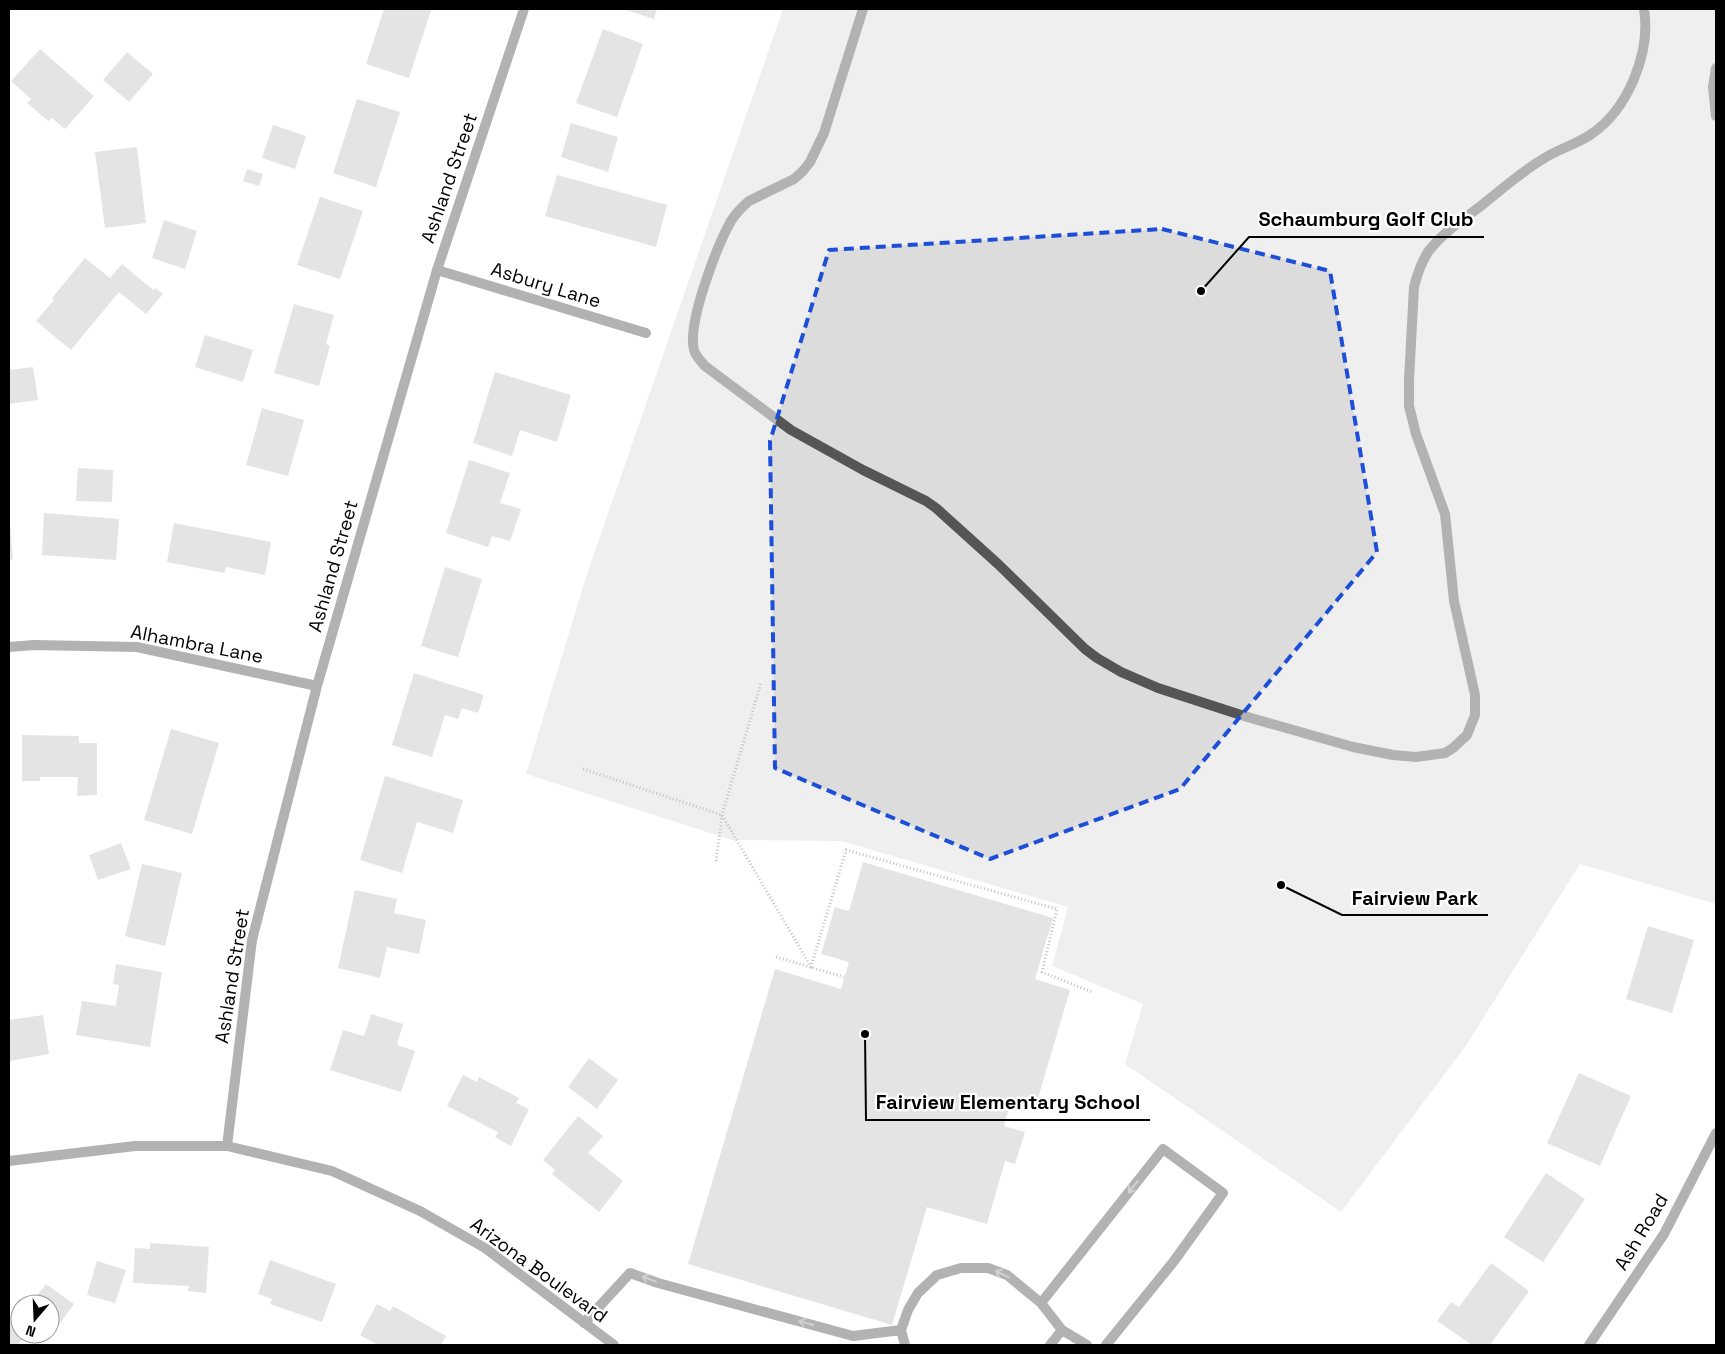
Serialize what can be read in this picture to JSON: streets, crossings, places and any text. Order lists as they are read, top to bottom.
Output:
{
  "streets": {
    "street": [
      "Ashland Street",
      "Asbury Lane",
      "Alhambra Lane",
      "Ash Road",
      "Arizona Boulevard"
    ]
  },
  "crossings": [
    ["Ashland Street", "Asbury Lane"],
    ["Ashland Street", "Alhambra Lane"],
    ["Ashland Street", "Arizona Boulevard"]
  ],
  "places": ["Schaumburg Golf Club", "Fairview Park", "Fairview Elementary School"],
  "north": "bottom"
}
